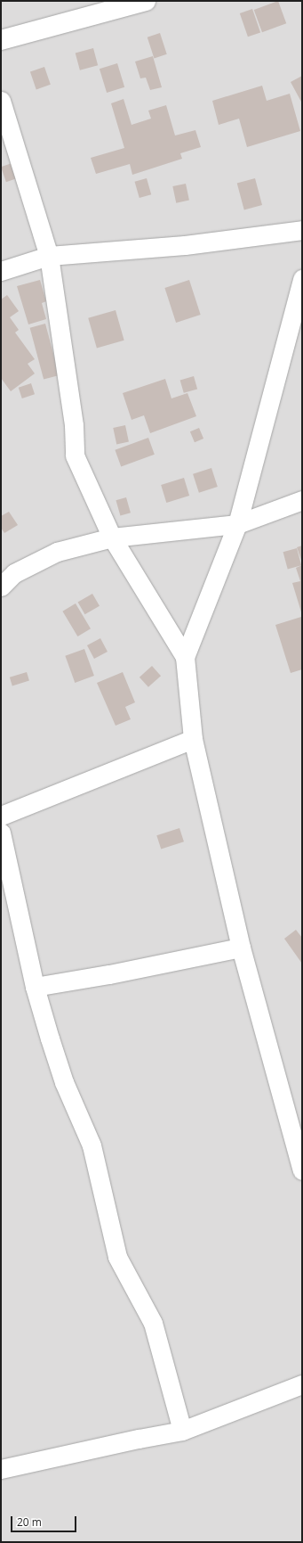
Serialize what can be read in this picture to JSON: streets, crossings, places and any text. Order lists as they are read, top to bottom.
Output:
{
  "scale_bar": "20 m"
}
